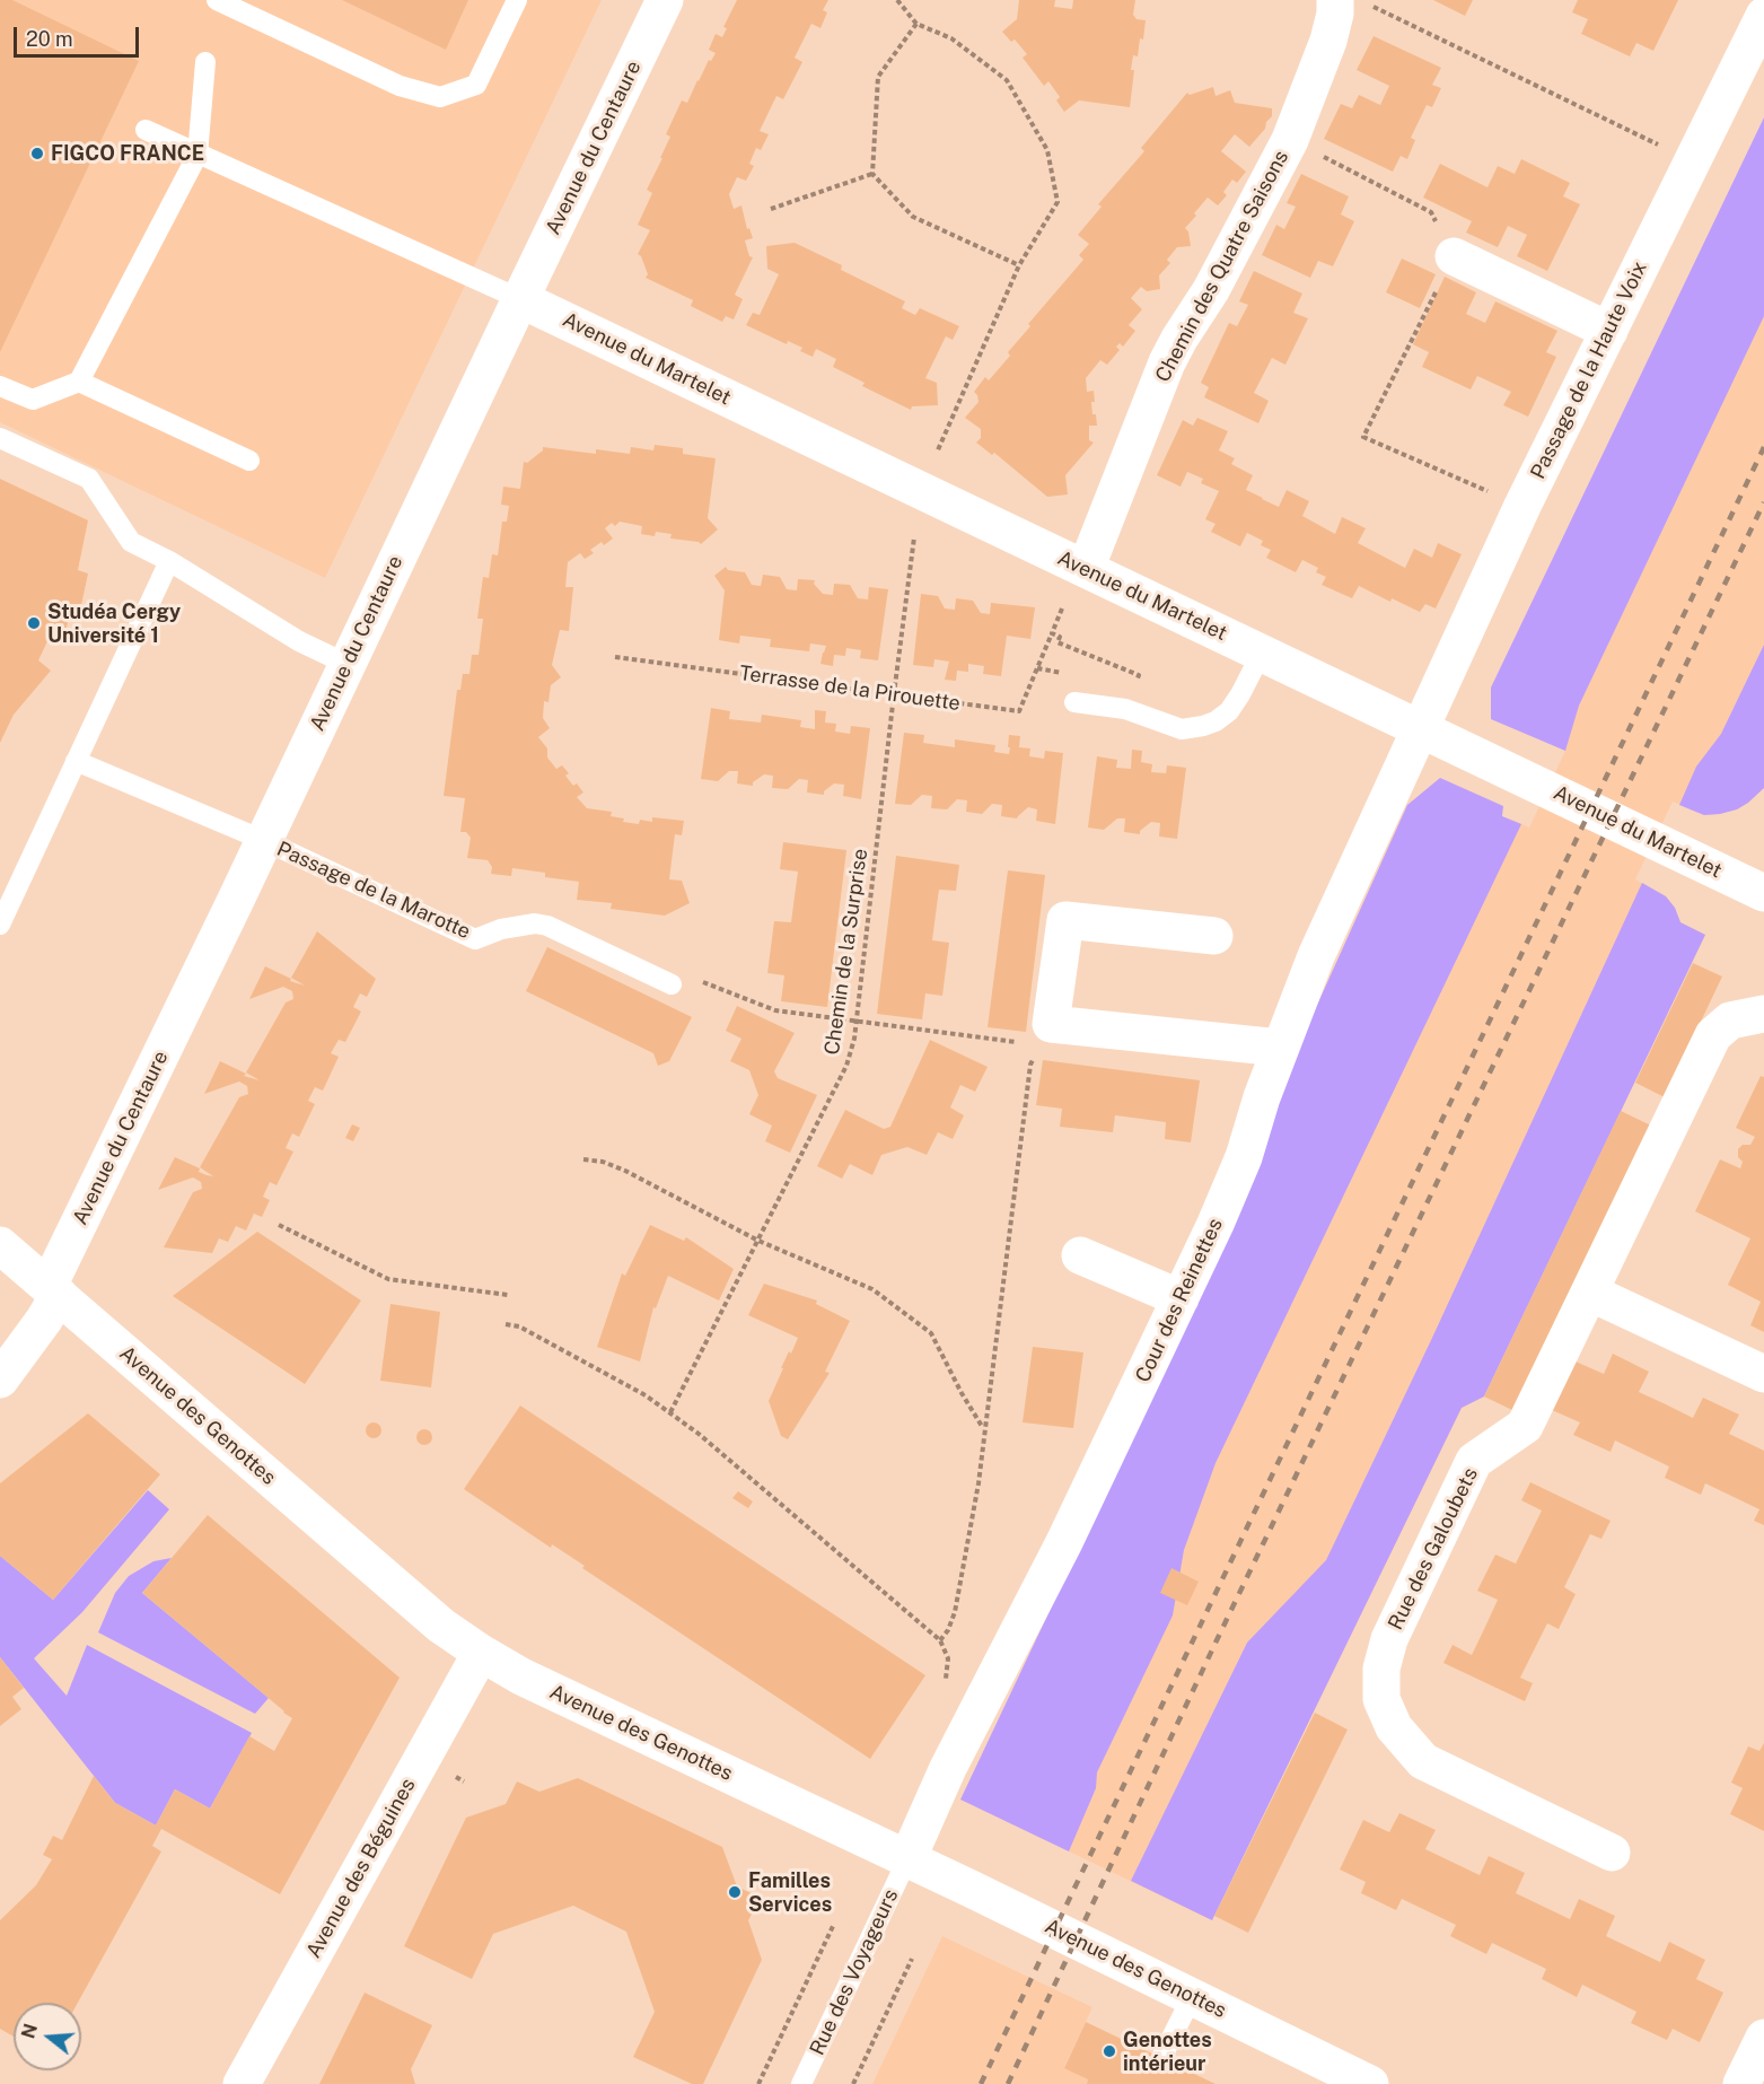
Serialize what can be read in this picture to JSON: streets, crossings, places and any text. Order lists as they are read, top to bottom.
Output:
{
  "streets": {
    "street": [
      "Avenue du Centaure",
      "Chemin des Quatre Saisons",
      "Avenue du Martelet",
      "Passage de la Haute Voix",
      "Cour des Reinettes",
      "Avenue des Genottes",
      "Rue des Galoubets",
      "Avenue des Béguines"
    ],
    "lane": ["Passage de la Marotte", "Rue des Voyageurs"],
    "path": ["Terrasse de la Pirouette", "Chemin de la Surprise"]
  },
  "crossings": [
    ["Avenue du Centaure", "Avenue du Martelet"],
    ["Avenue du Centaure", "Passage de la Marotte"],
    ["Avenue du Centaure", "Avenue des Genottes"],
    ["Chemin des Quatre Saisons", "Avenue du Martelet"],
    ["Avenue du Martelet", "Passage de la Haute Voix"],
    ["Avenue du Martelet", "Cour des Reinettes"],
    ["Passage de la Haute Voix", "Cour des Reinettes"],
    ["Terrasse de la Pirouette", "Chemin de la Surprise"],
    ["Cour des Reinettes", "Avenue des Genottes"],
    ["Cour des Reinettes", "Rue des Voyageurs"],
    ["Avenue des Genottes", "Avenue des Béguines"],
    ["Avenue des Genottes", "Rue des Voyageurs"]
  ],
  "places": [
    "FIGCO FRANCE",
    "Studéa Cergy Université 1",
    "Familles Services",
    "Genottes intérieur"
  ],
  "scale_bar": "20 m",
  "north": "left"
}
